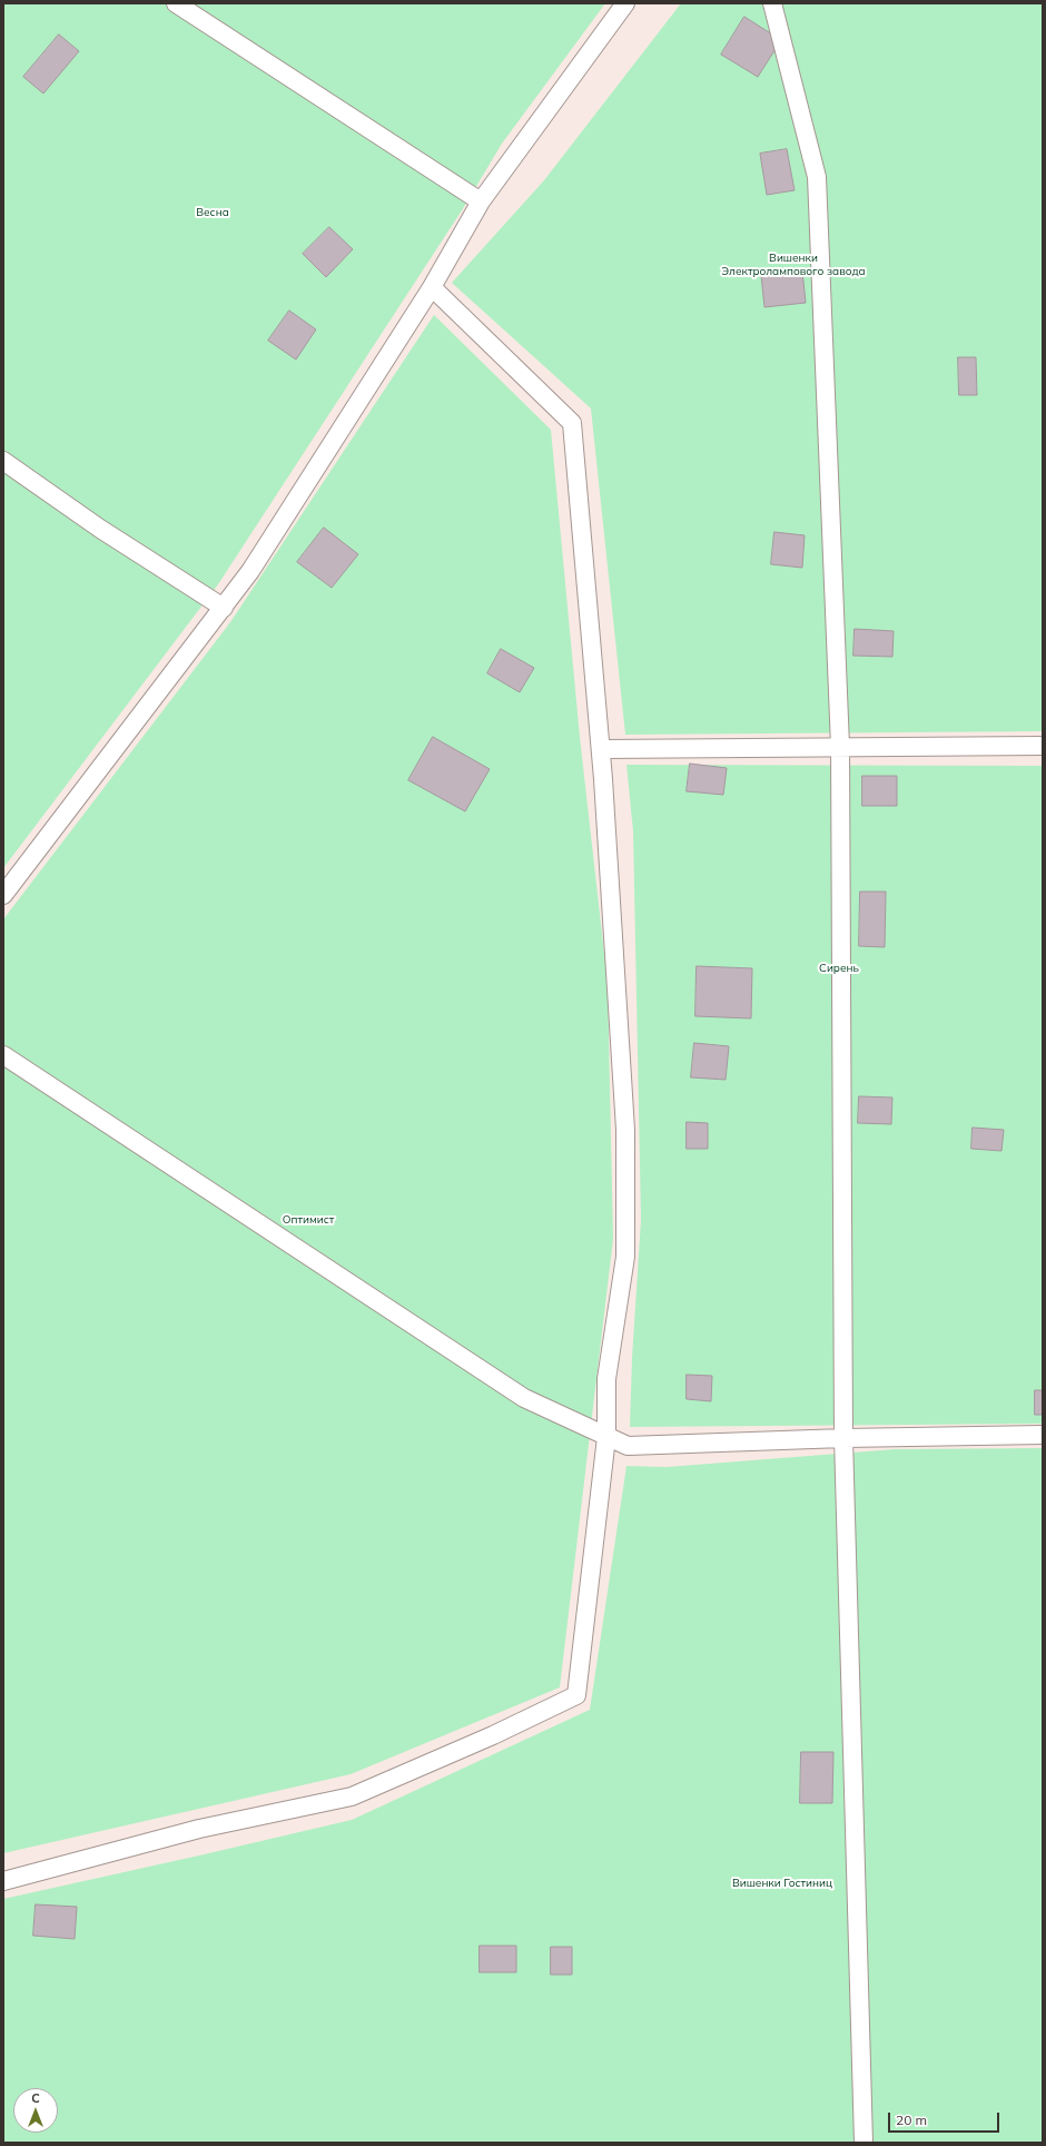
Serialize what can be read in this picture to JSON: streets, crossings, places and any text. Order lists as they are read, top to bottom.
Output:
{
  "parks": [
    "Весна",
    "Вишенки Электролампового завода",
    "Сирень",
    "Оптимист",
    "Вишенки Гостиниц"
  ],
  "scale_bar": "20 m",
  "north": "top"
}
